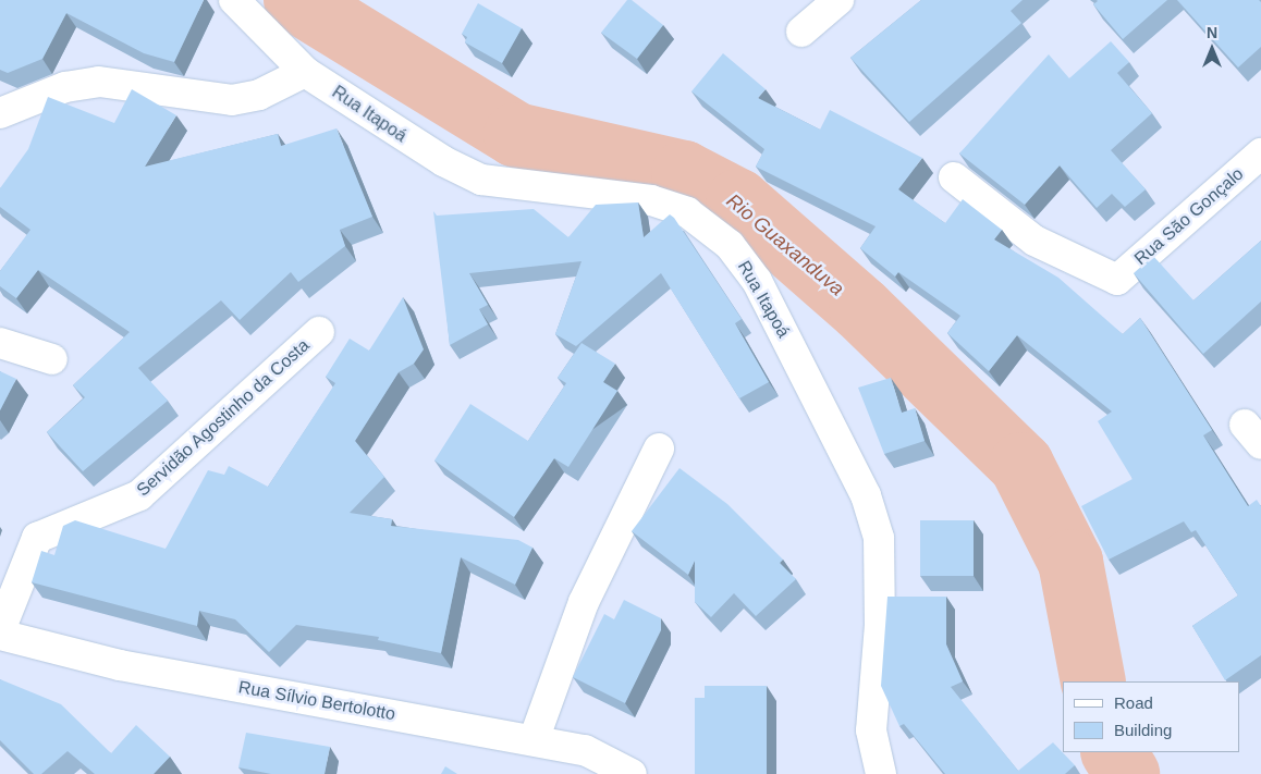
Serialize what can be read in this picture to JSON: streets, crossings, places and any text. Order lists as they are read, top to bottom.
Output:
{
  "streets": {
    "street": [
      "Rua Itapoá",
      "Rua São Gonçalo",
      "Servidão Agostinho da Costa",
      "Rua Sílvio Bertolotto"
    ]
  },
  "water": ["Rio Guaxanduva"],
  "legend": ["Road", "Building"],
  "north": "top"
}
